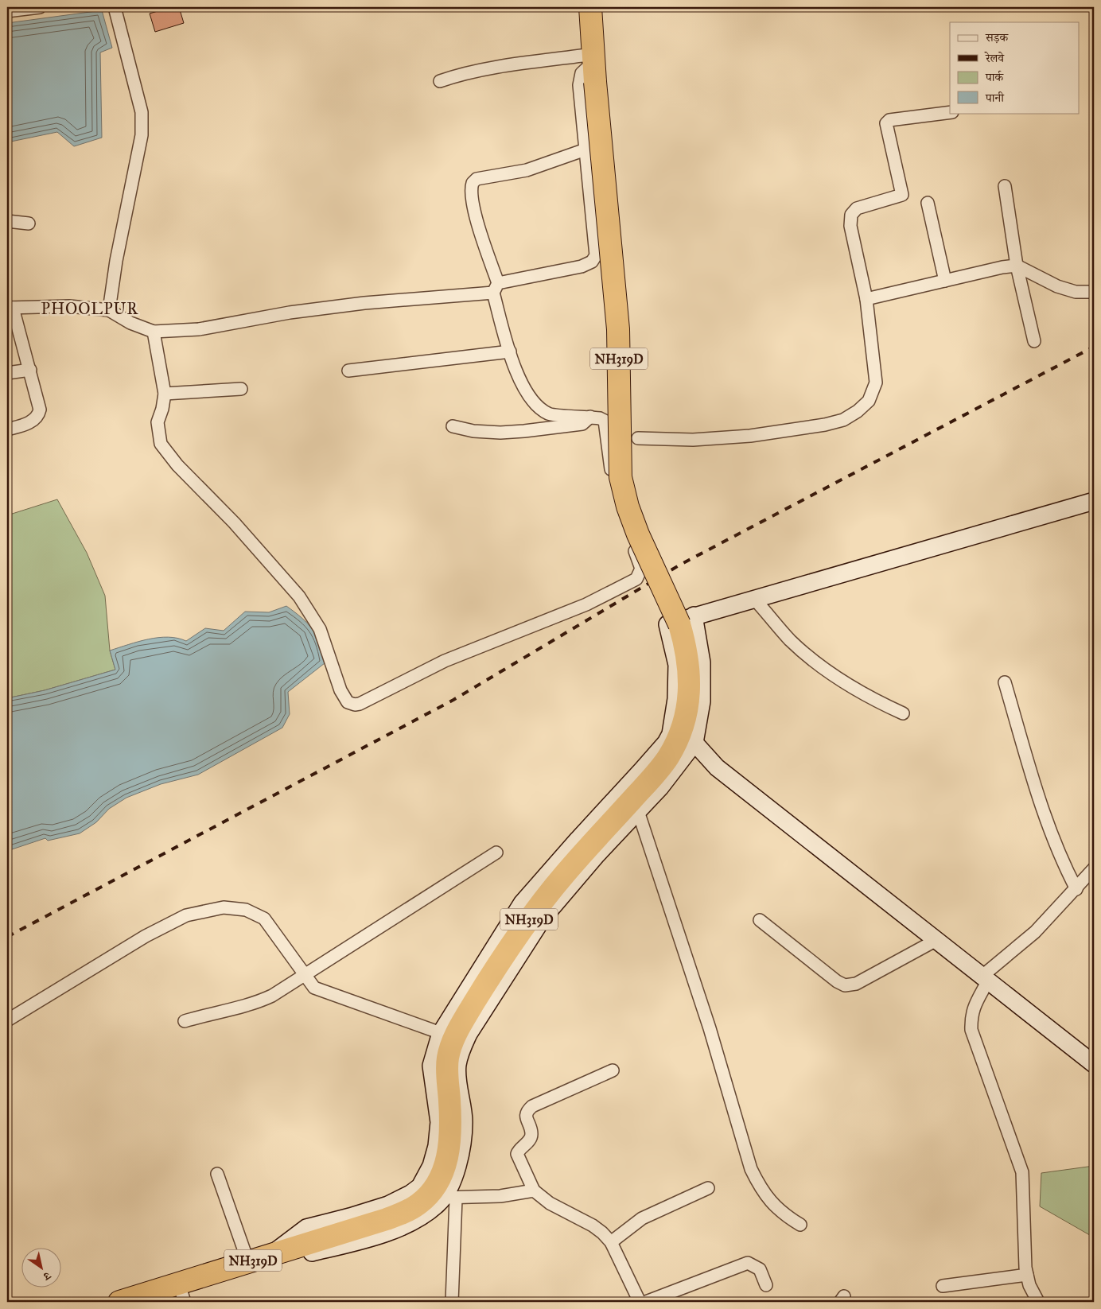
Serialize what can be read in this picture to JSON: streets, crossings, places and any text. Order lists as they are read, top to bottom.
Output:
{
  "streets": {
    "highway": ["NH319D"]
  },
  "districts": ["PHOOLPUR"],
  "legend": [
    "सड़क",
    "रेलवे",
    "पार्क",
    "पानी"
  ],
  "north": "bottom right"
}
